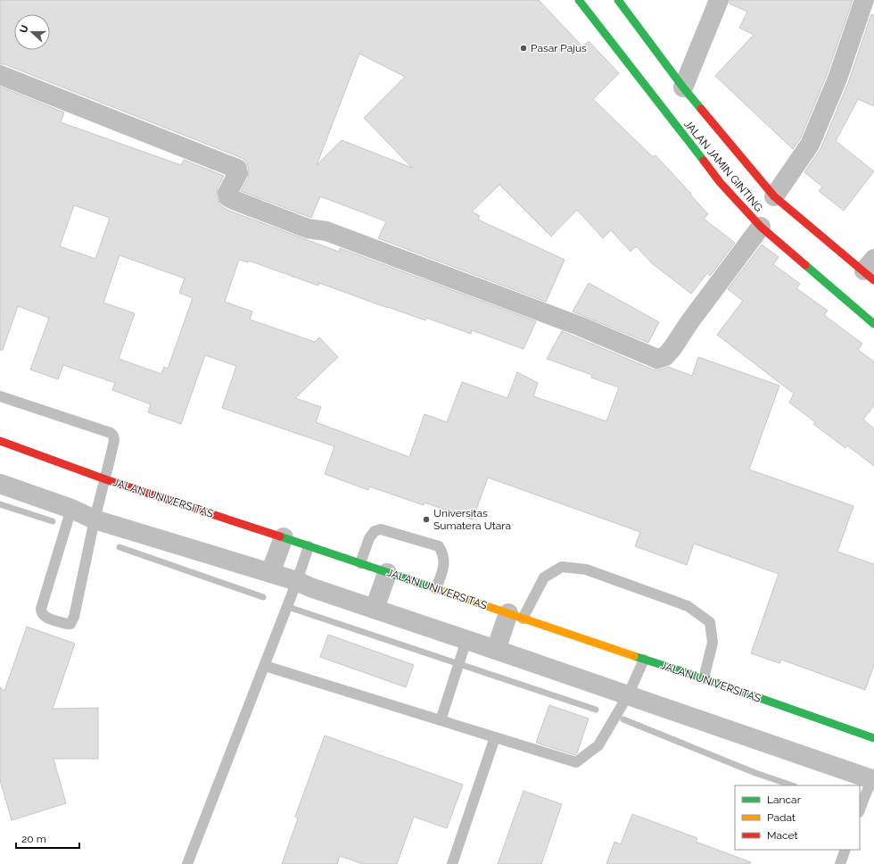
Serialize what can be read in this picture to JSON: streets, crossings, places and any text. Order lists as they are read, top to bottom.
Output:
{
  "streets": {
    "street": ["JALAN JAMIN GINTING", "JALAN UNIVERSITAS"]
  },
  "places": ["Pasar Pajus", "Universitas Sumatera Utara"],
  "legend": ["Lancar", "Padat", "Macet"],
  "scale_bar": "20 m",
  "north": "left"
}
